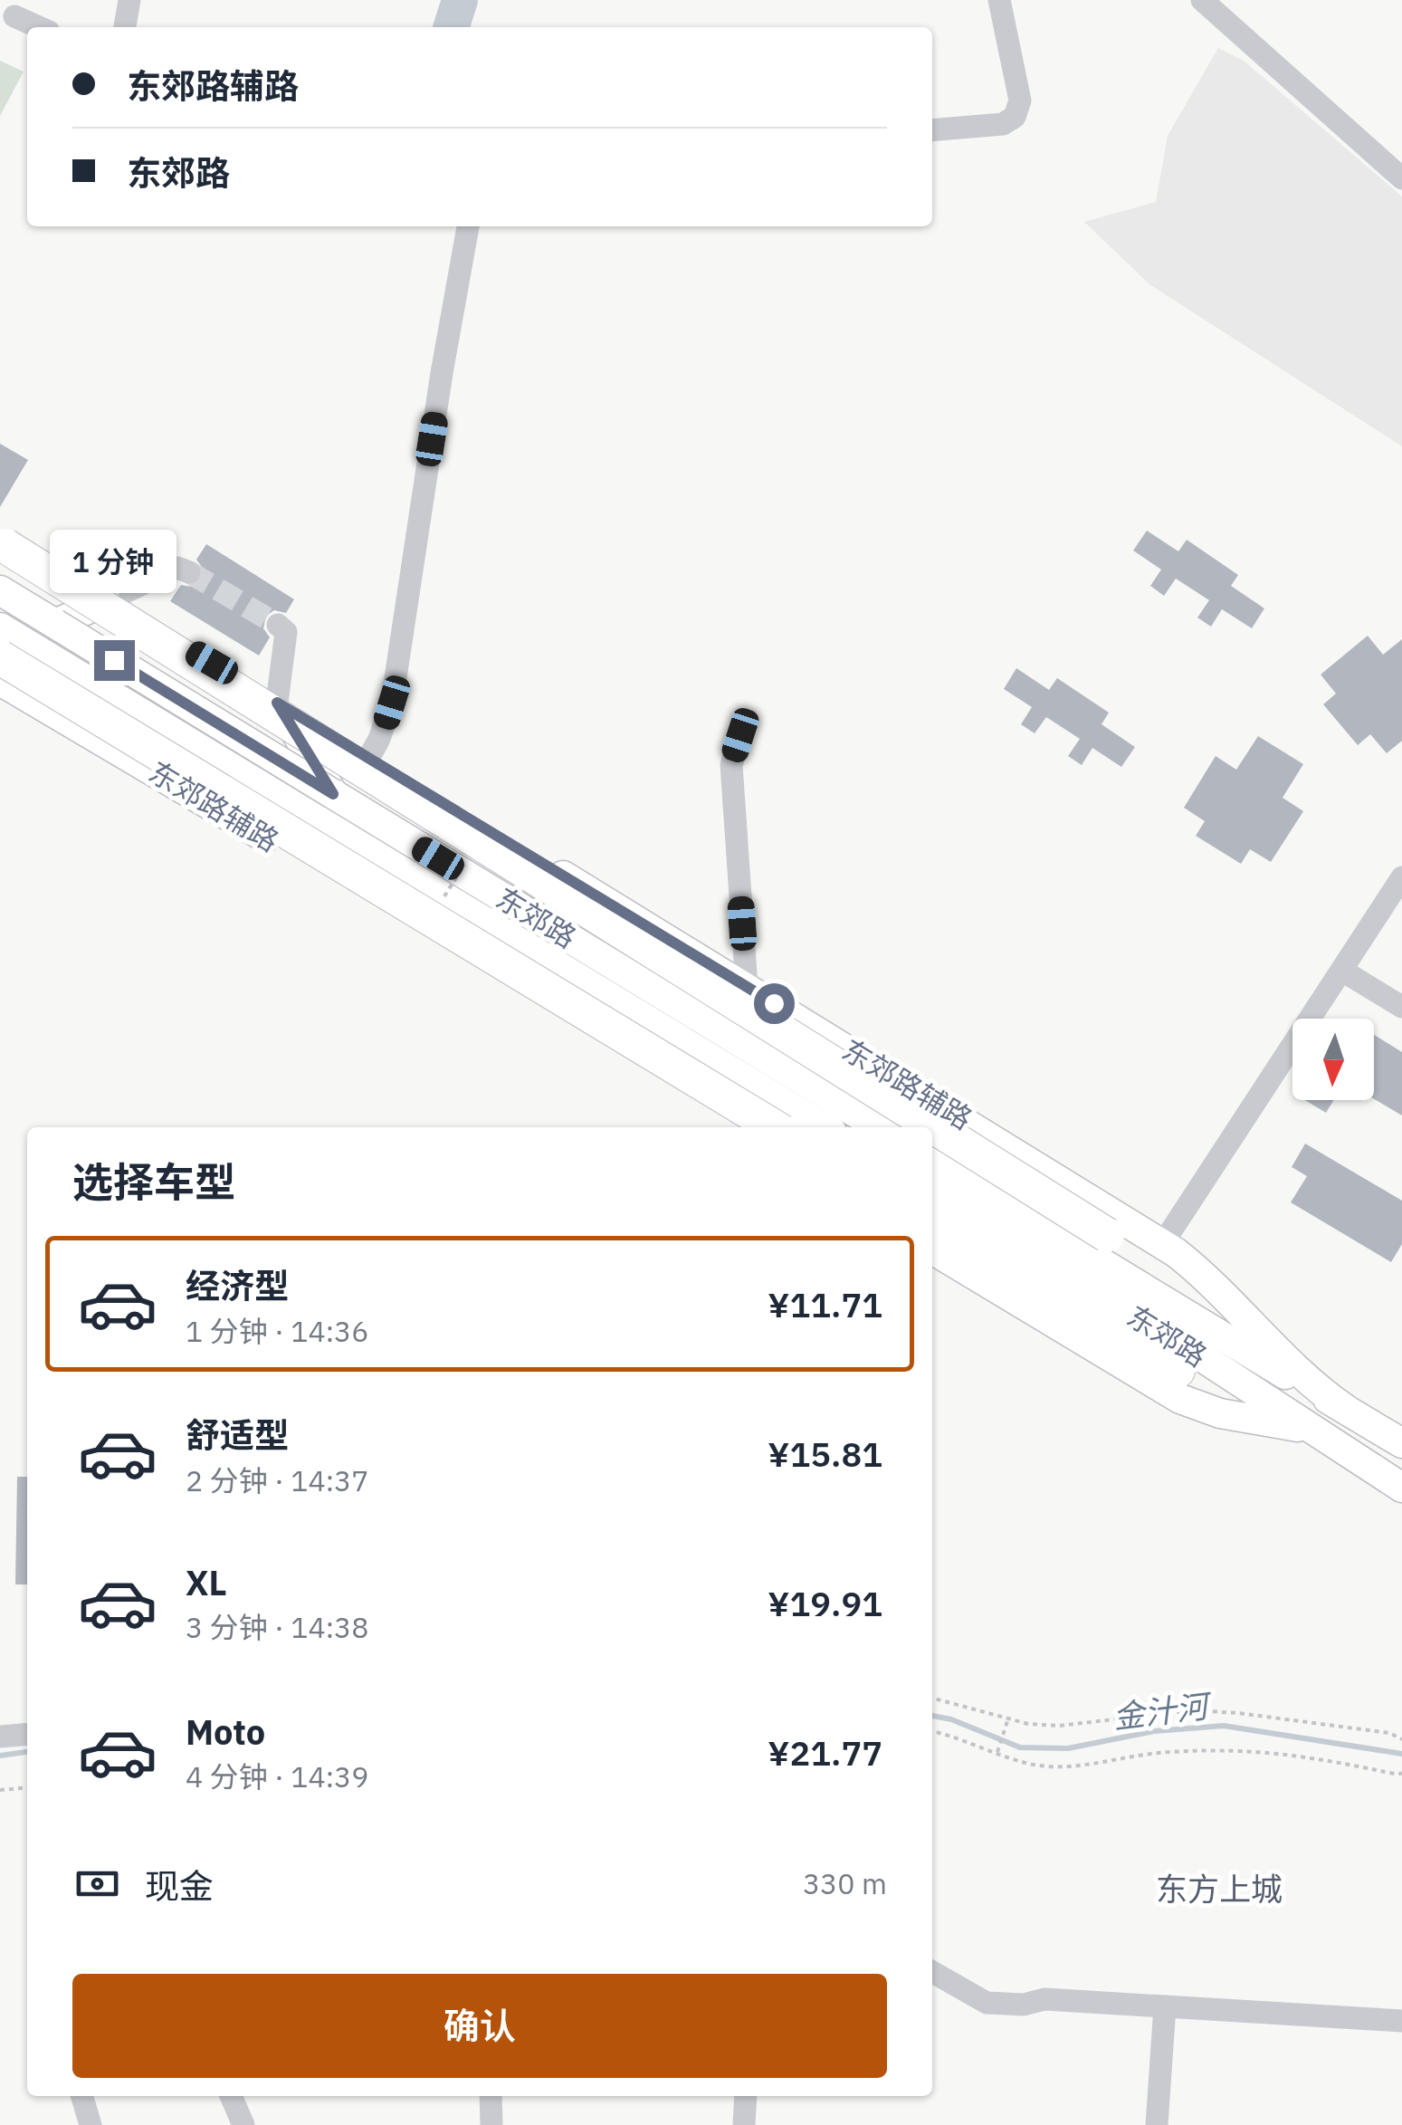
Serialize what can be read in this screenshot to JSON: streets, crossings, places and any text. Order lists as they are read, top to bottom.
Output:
{
  "streets": {
    "main road": ["东郊路辅路", "东郊路"]
  },
  "crossings": [
    ["东郊路辅路", "东郊路"]
  ],
  "districts": ["东方上城"],
  "water": ["金汁河"],
  "north": "bottom",
  "page": {
    "banner": ["东郊路辅路", "东郊路"],
    "bubble": "1 分钟",
    "heading": "选择车型",
    "list": [
      {
        "name": "经济型",
        "note": "1 分钟 · 14:36",
        "value": "¥11.71"
      },
      {
        "name": "舒适型",
        "note": "2 分钟 · 14:37",
        "value": "¥15.81"
      },
      {
        "name": "XL",
        "note": "3 分钟 · 14:38",
        "value": "¥19.91"
      },
      {
        "name": "Moto",
        "note": "4 分钟 · 14:39",
        "value": "¥21.77"
      }
    ],
    "pay": ["现金", "330 m"],
    "buttons": "确认"
  }
}
